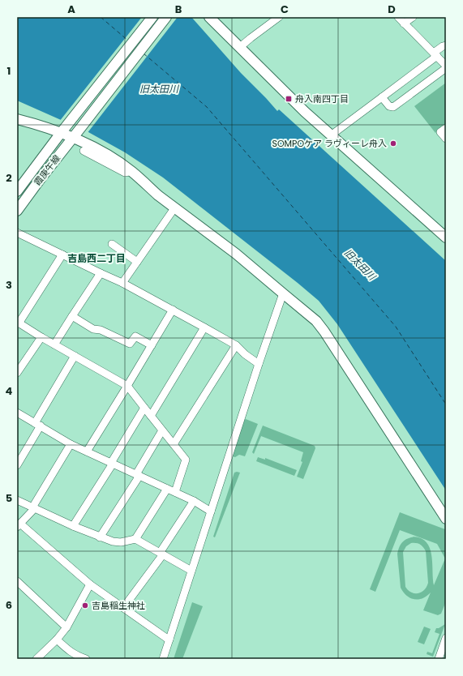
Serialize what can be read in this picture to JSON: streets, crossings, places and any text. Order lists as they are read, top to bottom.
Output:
{
  "streets": {
    "street": ["霞庚午線"]
  },
  "districts": ["吉島西二丁目"],
  "water": ["旧太田川"],
  "places": {
    "transit": ["舟入南四丁目"],
    "other": ["SOMPOケア ラヴィーレ舟入", "吉島稲生神社"]
  },
  "grid": {
    "columns": [
      "A",
      "B",
      "C",
      "D"
    ],
    "rows": [
      "1",
      "2",
      "3",
      "4",
      "5",
      "6"
    ]
  }
}
